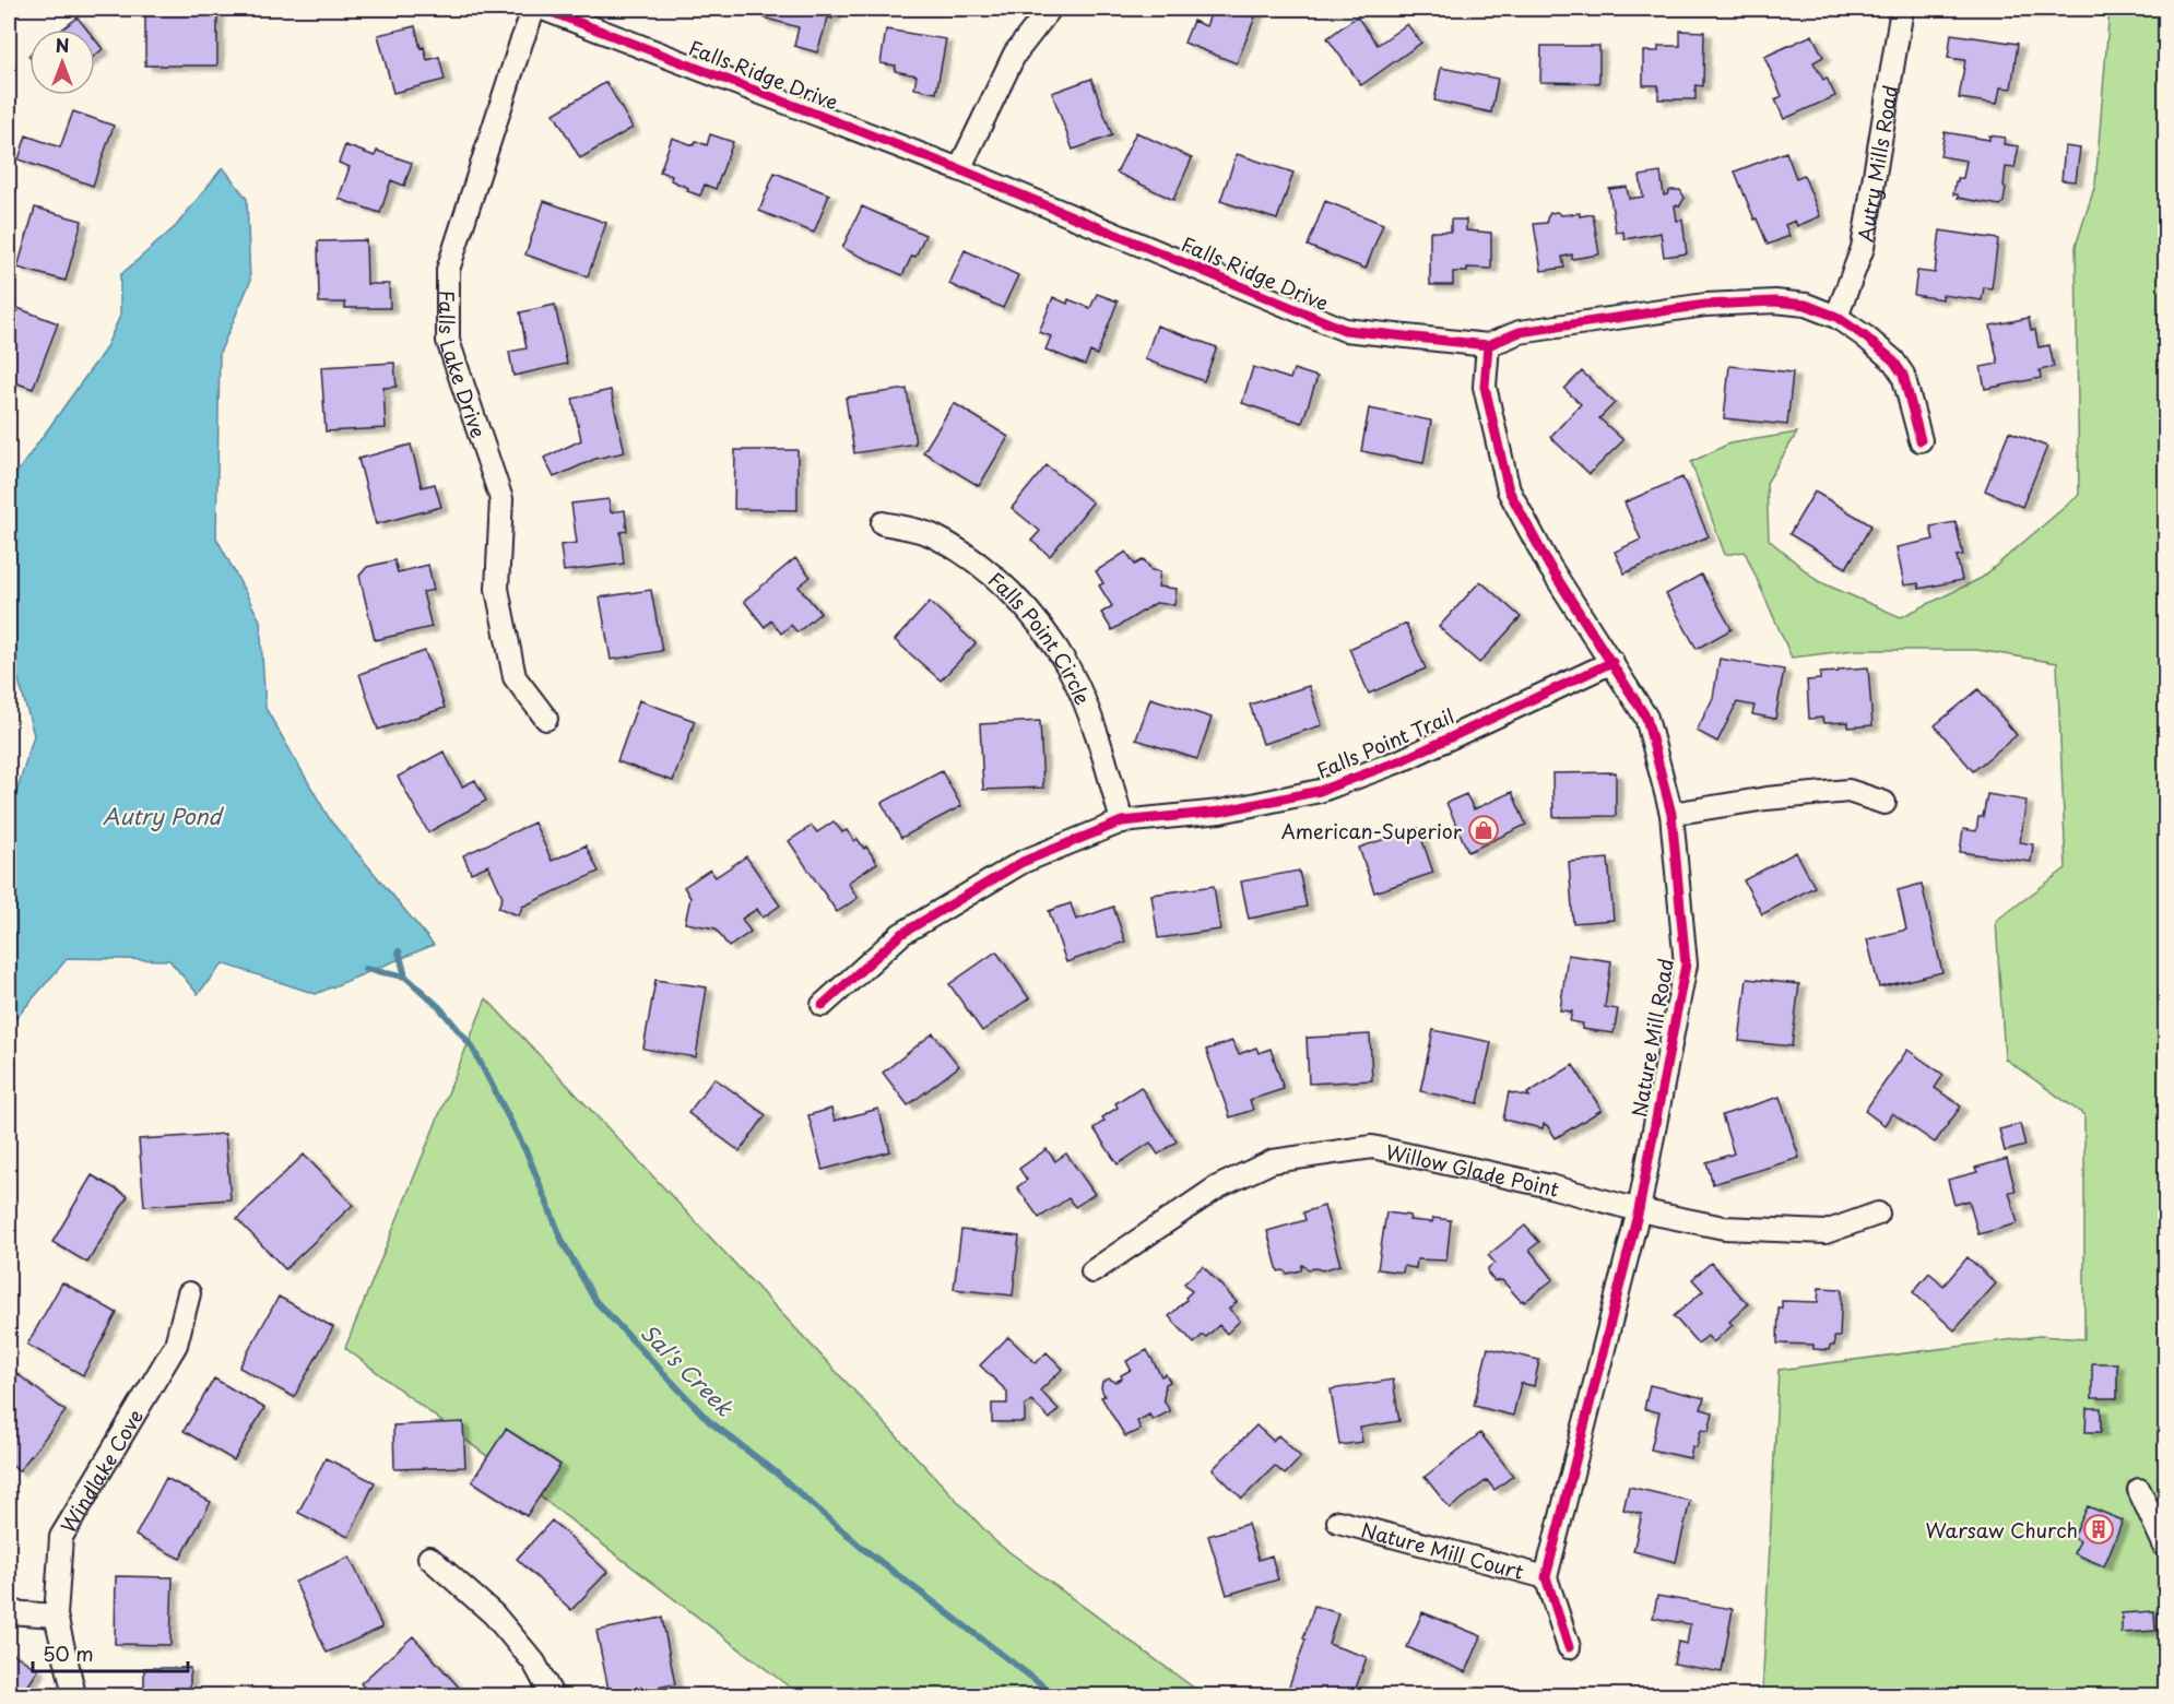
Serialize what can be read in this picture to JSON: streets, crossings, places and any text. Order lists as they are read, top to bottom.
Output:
{
  "streets": {
    "street": [
      "Falls Ridge Drive",
      "Autry Mills Road",
      "Falls Lake Drive",
      "Falls Point Circle",
      "Falls Point Trail",
      "Nature Mill Road",
      "Willow Glade Point",
      "Windlake Cove",
      "Nature Mill Court"
    ]
  },
  "crossings": [
    ["Falls Ridge Drive", "Autry Mills Road"],
    ["Falls Ridge Drive", "Nature Mill Road"],
    ["Falls Point Circle", "Falls Point Trail"],
    ["Falls Point Trail", "Nature Mill Road"],
    ["Nature Mill Road", "Willow Glade Point"],
    ["Nature Mill Road", "Nature Mill Court"]
  ],
  "water": ["Autry Pond", "Sal's Creek"],
  "places": {
    "shop": ["American-Superior"],
    "building": ["Warsaw Church"]
  },
  "scale_bar": "50 m",
  "north": "top"
}
